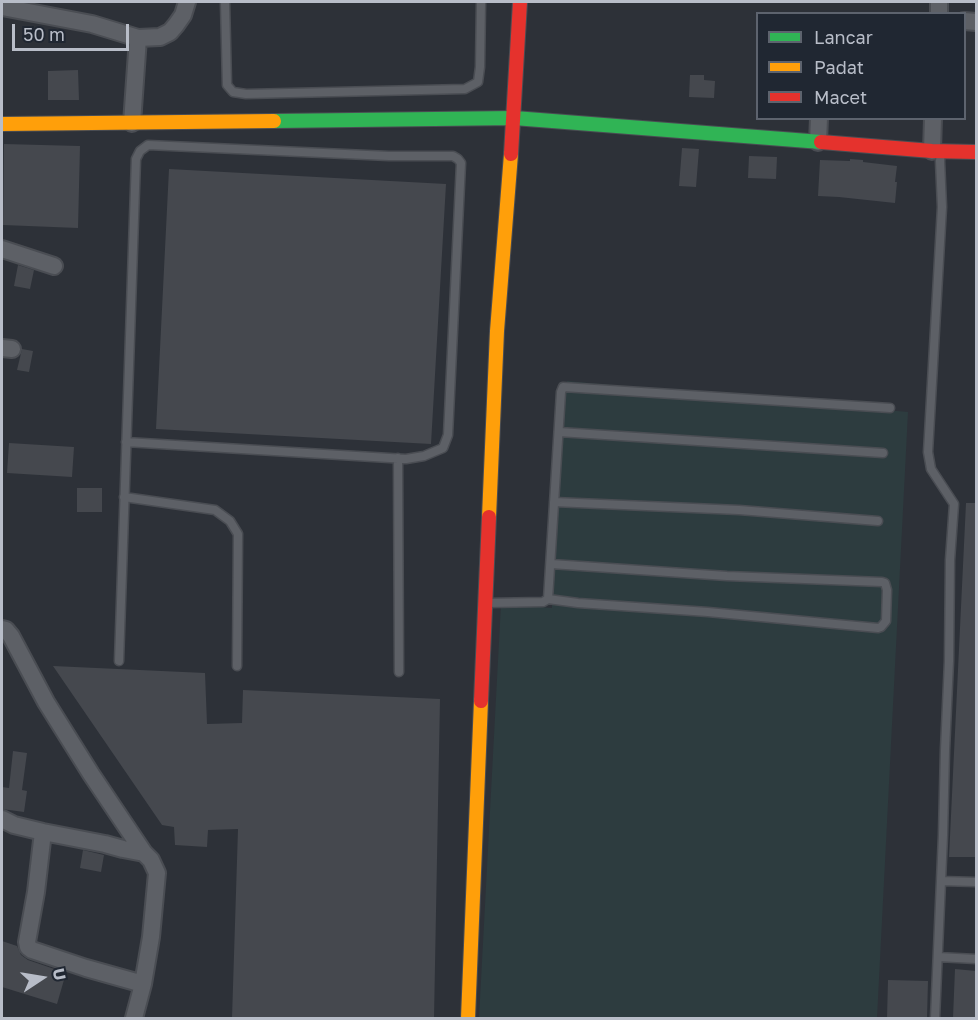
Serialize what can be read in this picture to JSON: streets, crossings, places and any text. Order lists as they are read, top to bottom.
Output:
{
  "legend": ["Lancar", "Padat", "Macet"],
  "scale_bar": "50 m",
  "north": "right"
}
